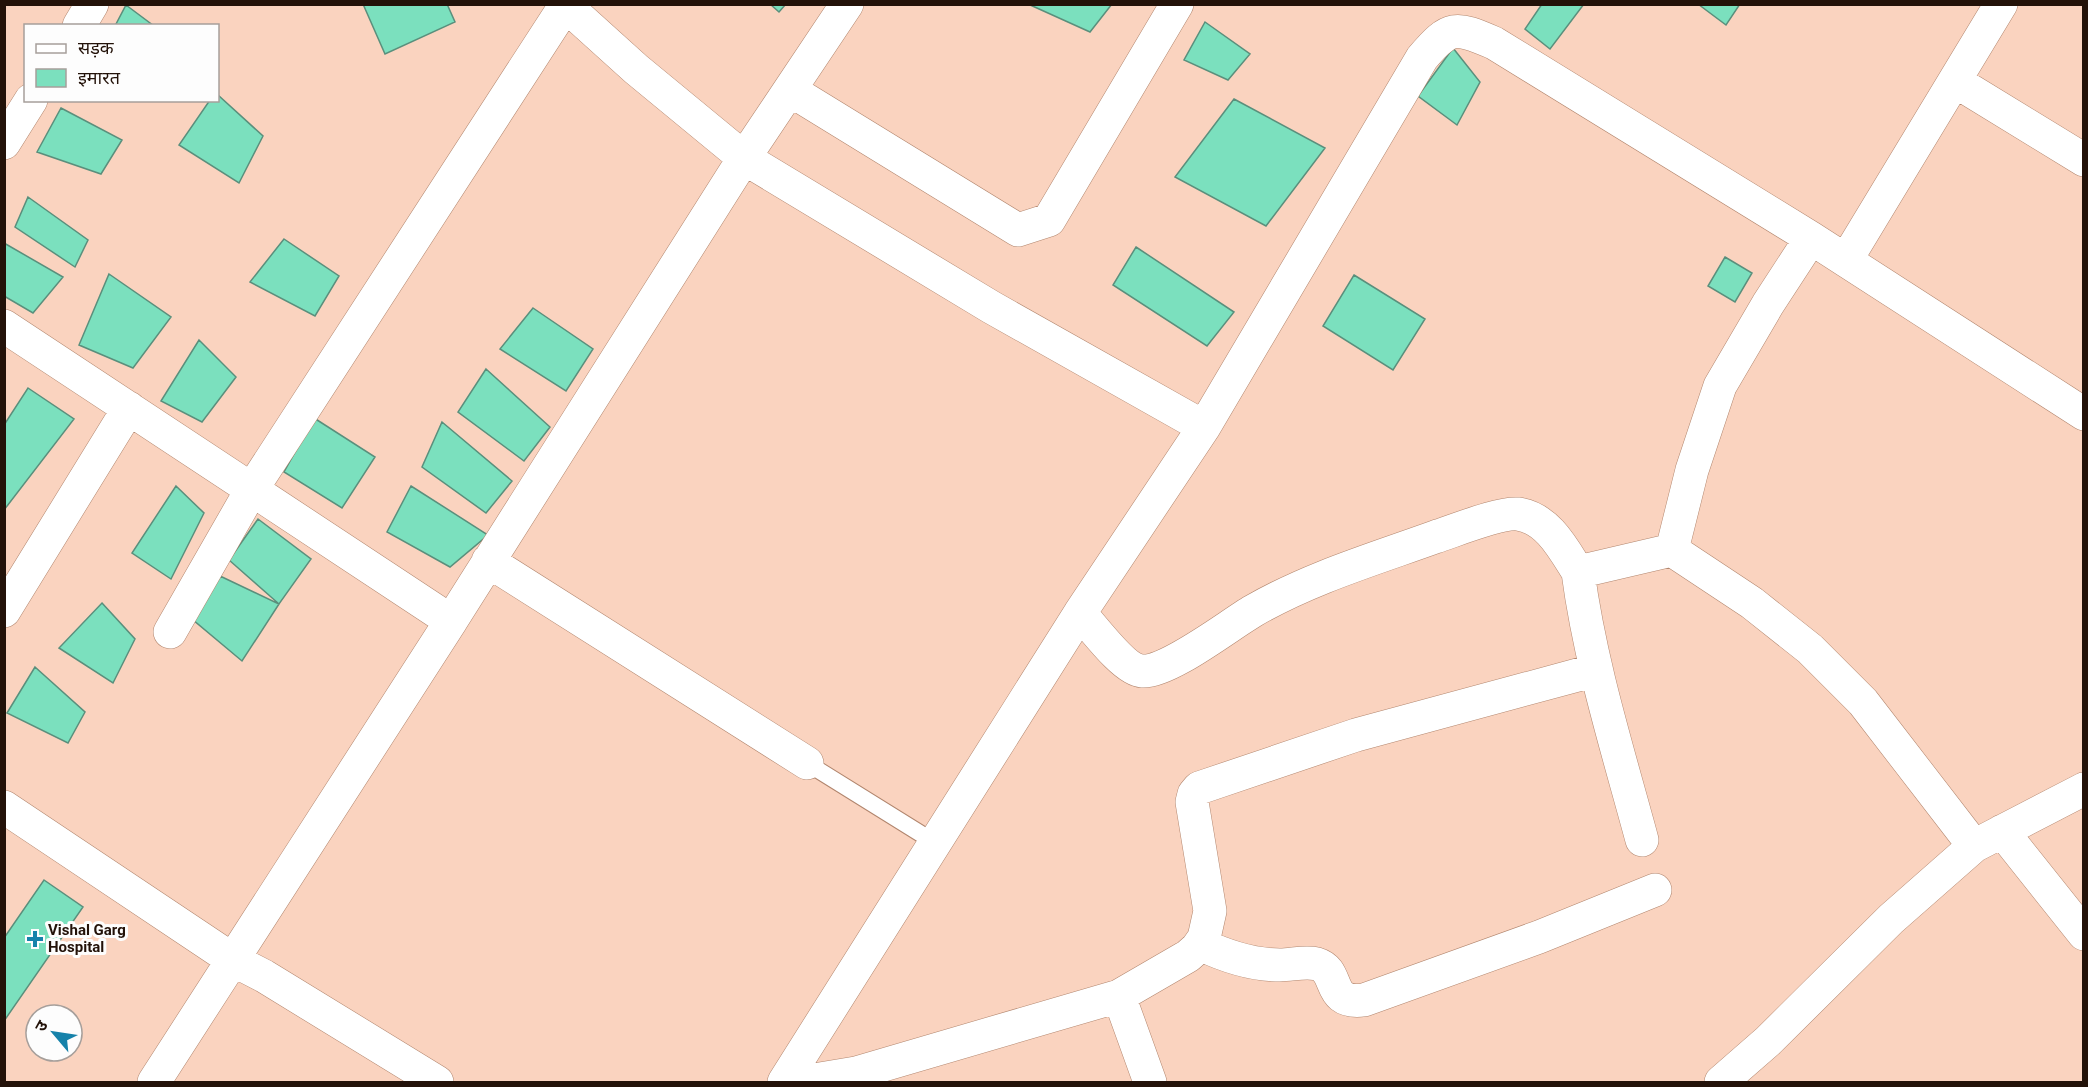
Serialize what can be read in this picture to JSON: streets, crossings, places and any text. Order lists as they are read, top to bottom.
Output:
{
  "places": {
    "health": ["Vishal Garg Hospital"]
  },
  "legend": ["सड़क", "इमारत"],
  "north": "top left"
}
